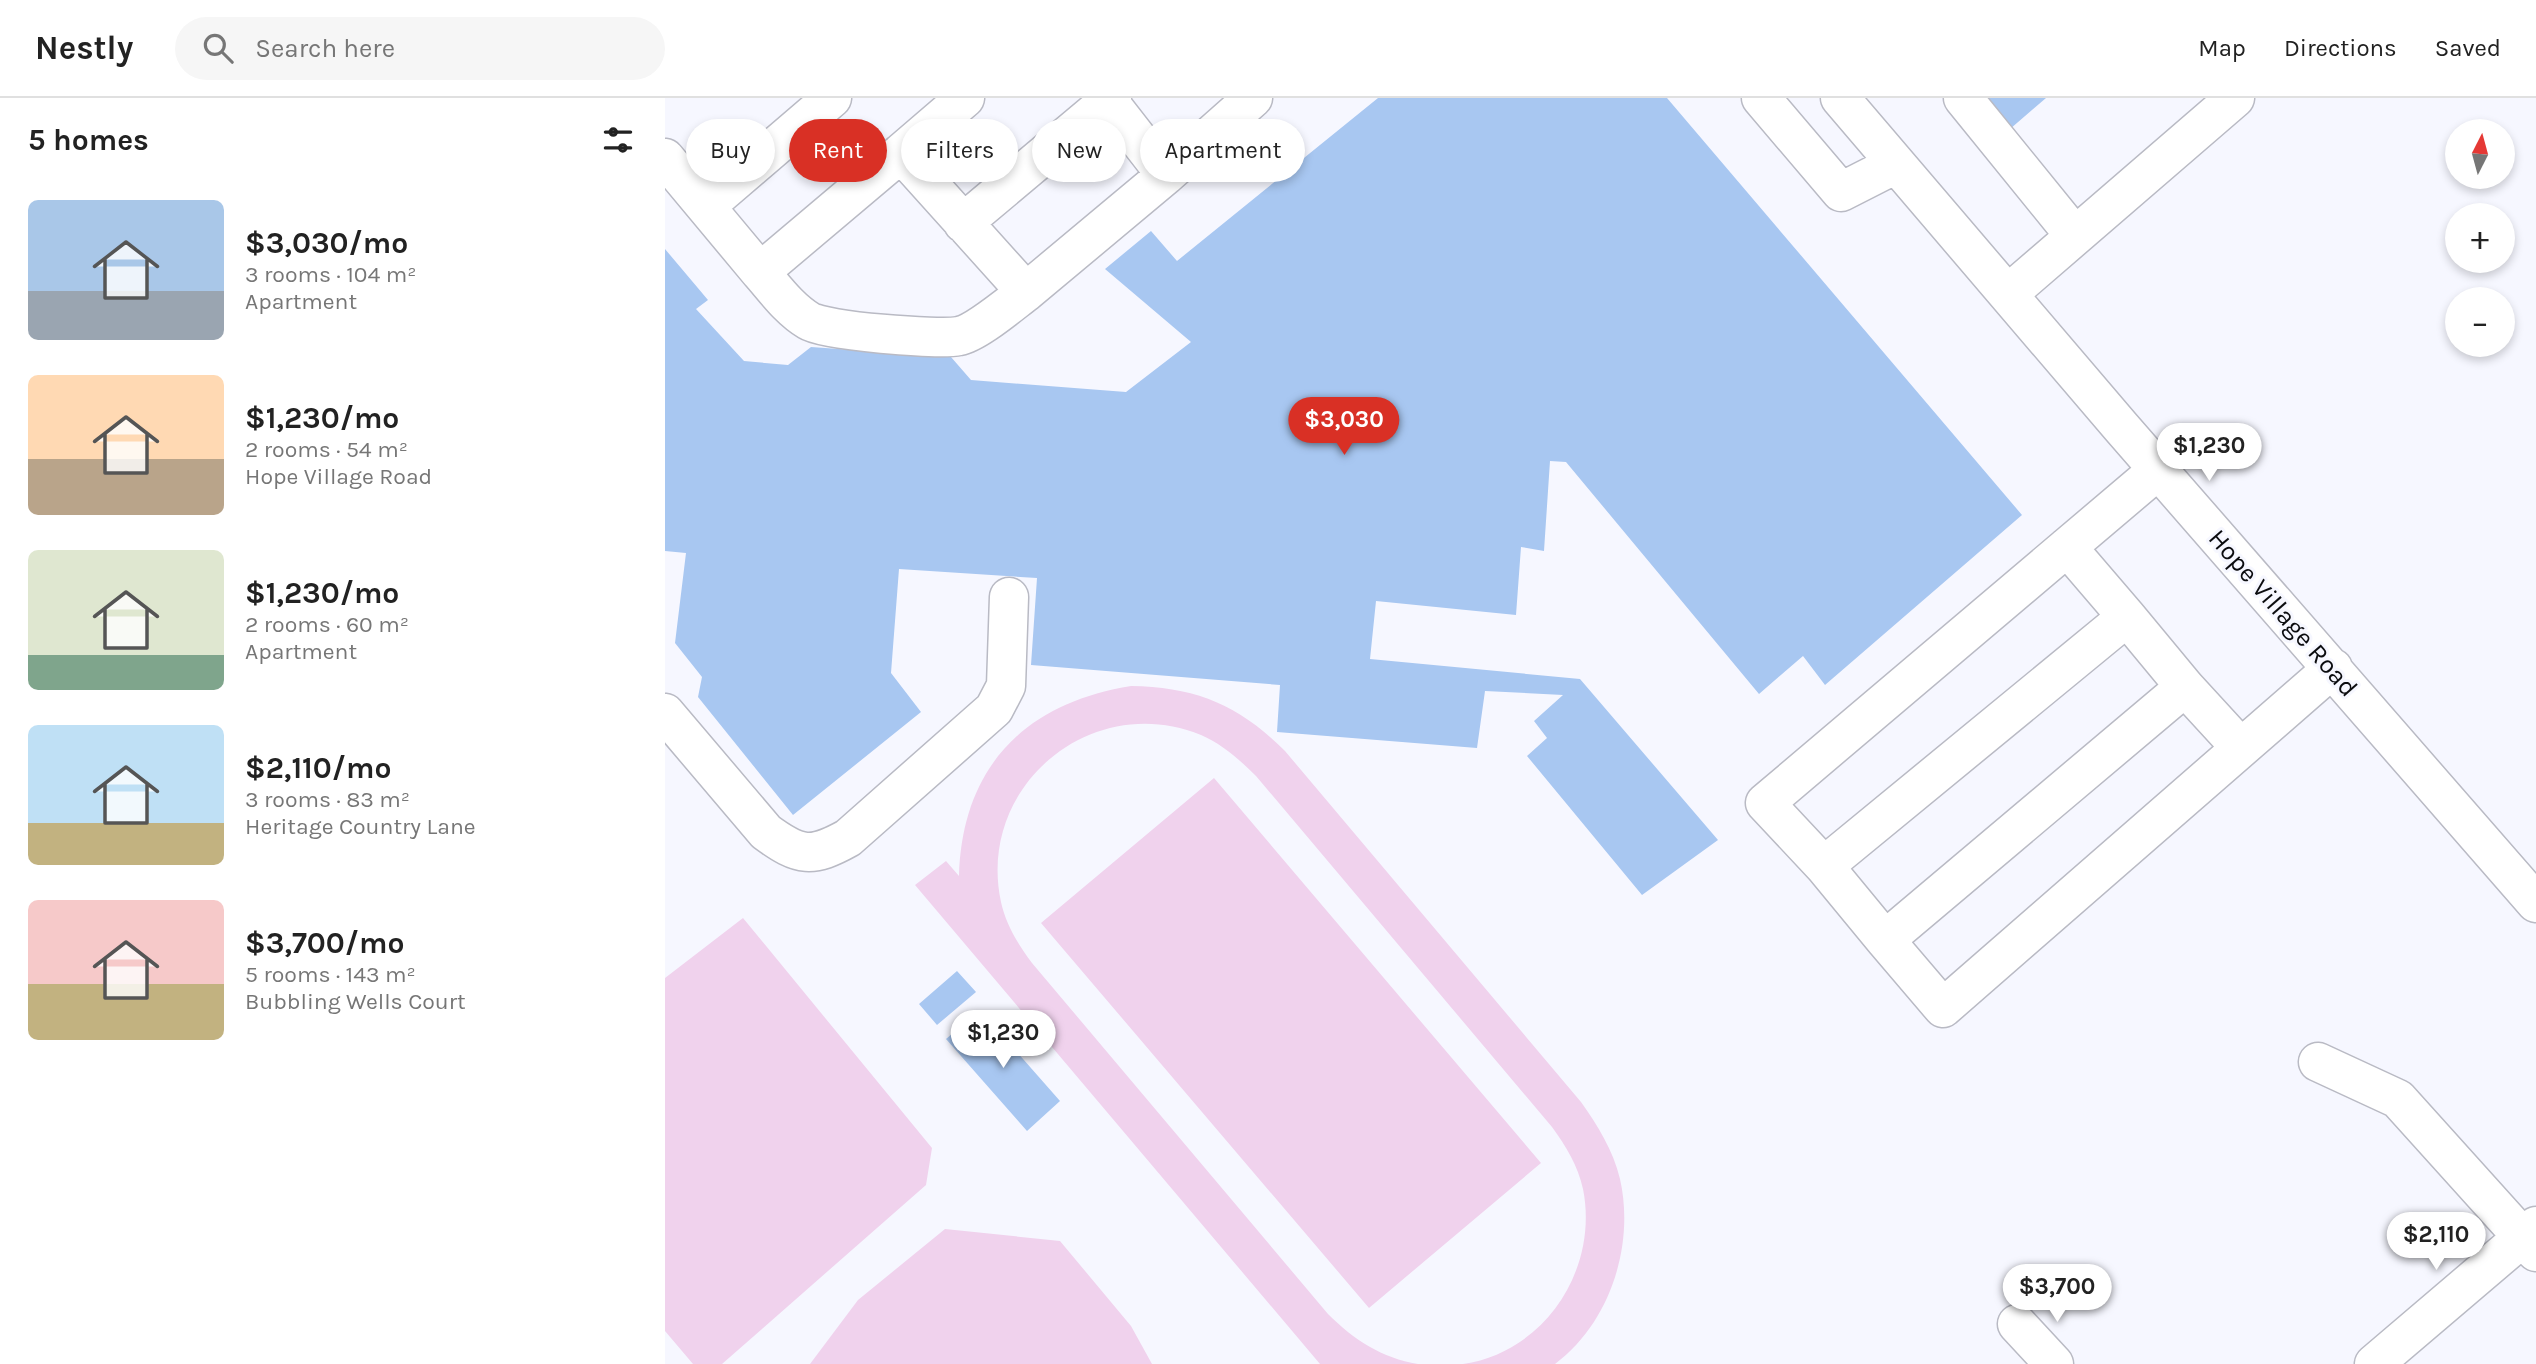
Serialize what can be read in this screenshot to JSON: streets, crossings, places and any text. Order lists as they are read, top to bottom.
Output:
{
  "streets": {
    "street": ["Hope Village Road"]
  },
  "north": "top",
  "page": {
    "header": "Nestly",
    "search": "Search here",
    "nav": ["Map", "Directions", "Saved"],
    "heading": "5 homes",
    "map_buttons": ["+", "−"],
    "chip": [
      "Buy",
      "Rent",
      "Filters",
      "New",
      "Apartment"
    ],
    "list": [
      {
        "name": "$3,030/mo",
        "note": "3 rooms · 104 m² · Apartment"
      },
      {
        "name": "$1,230/mo",
        "note": "2 rooms · 54 m² · Hope Village Road"
      },
      {
        "name": "$1,230/mo",
        "note": "2 rooms · 60 m² · Apartment"
      },
      {
        "name": "$2,110/mo",
        "note": "3 rooms · 83 m² · Heritage Country Lane"
      },
      {
        "name": "$3,700/mo",
        "note": "5 rooms · 143 m² · Bubbling Wells Court"
      }
    ],
    "price": [
      "$3,030",
      "$1,230",
      "$1,230",
      "$2,110",
      "$3,700"
    ]
  }
}
